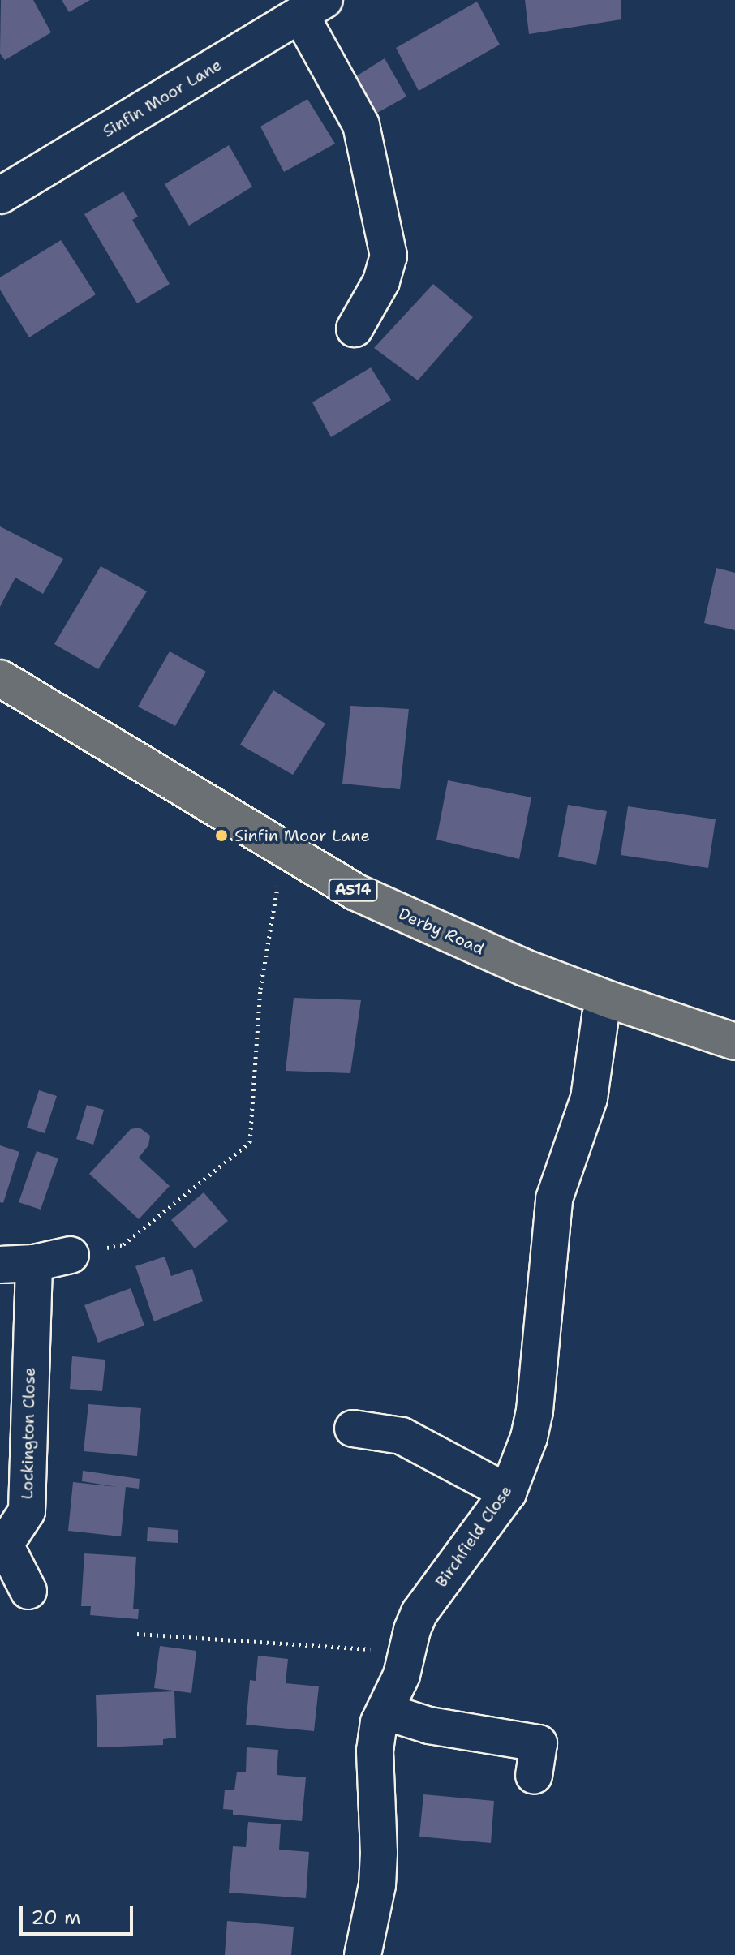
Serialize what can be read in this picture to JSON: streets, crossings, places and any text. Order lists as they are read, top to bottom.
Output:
{
  "streets": {
    "main road": ["A514", "Derby Road"],
    "street": ["Sinfin Moor Lane", "Lockington Close", "Birchfield Close"]
  },
  "crossings": [
    ["Derby Road", "Birchfield Close"]
  ],
  "places": ["Sinfin Moor Lane"],
  "scale_bar": "20 m"
}
